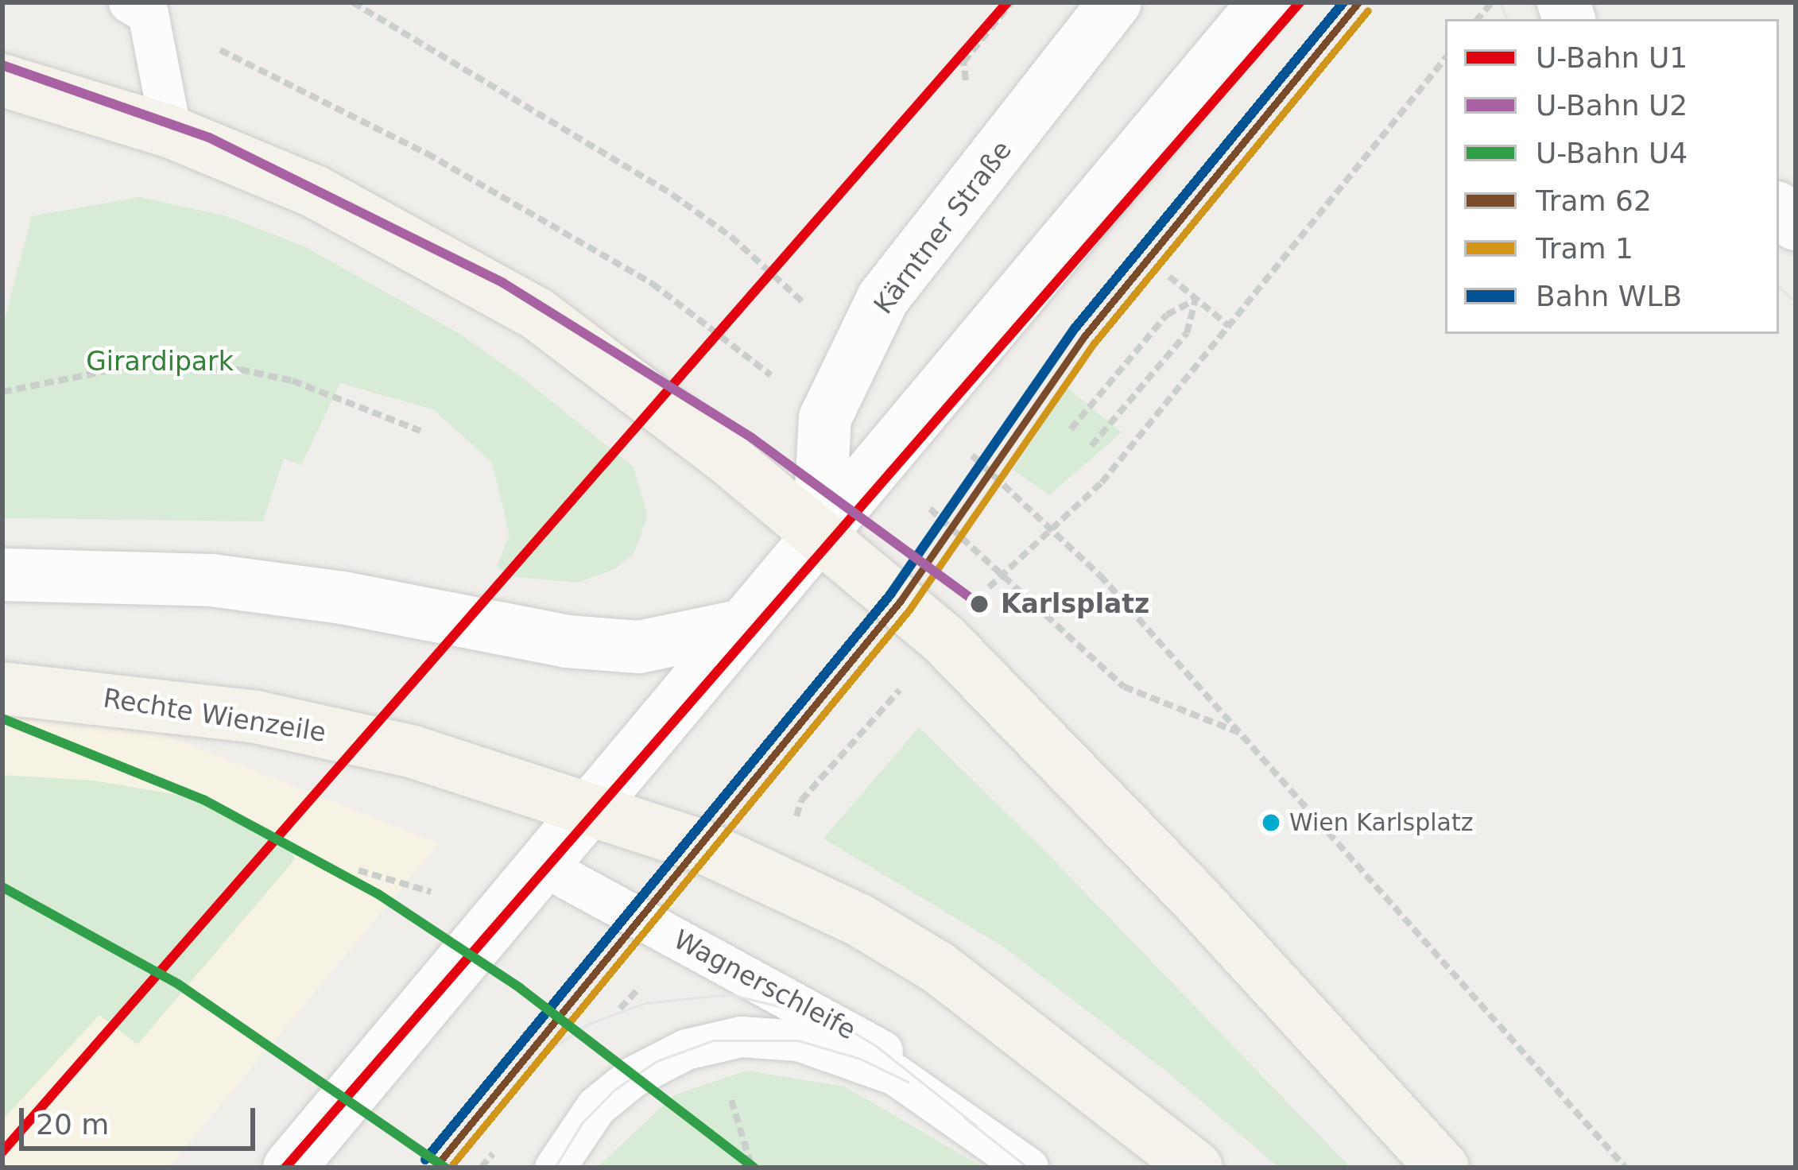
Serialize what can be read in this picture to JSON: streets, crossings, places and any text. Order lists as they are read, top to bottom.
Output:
{
  "streets": {
    "main road": ["Kärntner Straße", "Rechte Wienzeile"],
    "lane": ["Wagnerschleife"]
  },
  "parks": ["Girardipark"],
  "places": ["Karlsplatz", "Wien Karlsplatz"],
  "lines": [
    "metro line U1",
    "tram line 62",
    "rail line WLB",
    "tram line 1",
    "metro line U2",
    "metro line U4"
  ],
  "legend": [
    "U-Bahn U1",
    "U-Bahn U2",
    "U-Bahn U4",
    "Tram 62",
    "Tram 1",
    "Bahn WLB"
  ],
  "scale_bar": "20 m"
}
